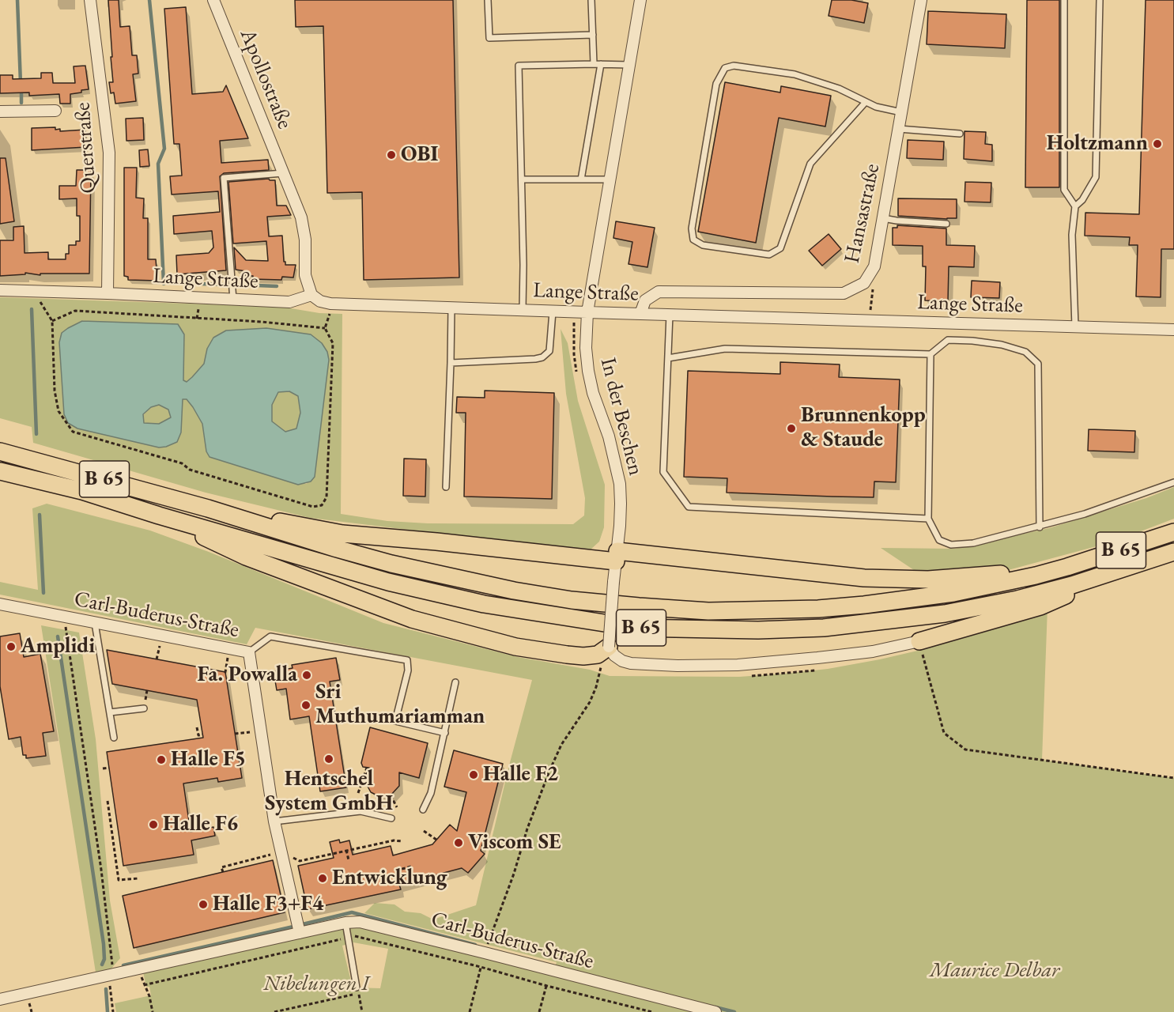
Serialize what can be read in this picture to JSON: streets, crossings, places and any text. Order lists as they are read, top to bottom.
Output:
{
  "streets": {
    "highway": ["B 65"],
    "street": [
      "Apollostraße",
      "Querstraße",
      "Hansastraße",
      "Lange Straße",
      "In der Beschen",
      "Carl-Buderus-Straße"
    ]
  },
  "crossings": [
    ["Apollostraße", "Lange Straße"],
    ["Querstraße", "Lange Straße"],
    ["Hansastraße", "Lange Straße"],
    ["Lange Straße", "In der Beschen"]
  ],
  "parks": ["Maurice Delbar", "Nibelungen I"],
  "places": [
    "Holtzmann",
    "OBI",
    "Brunnenkopp & Staude",
    "Amplidi",
    "Fa. Powalla",
    "Sri Muthumariamman",
    "Hentschel System GmbH",
    "Halle F5",
    "Halle F2",
    "Halle F6",
    "Viscom SE",
    "Entwicklung",
    "Halle F3+F4"
  ]
}
